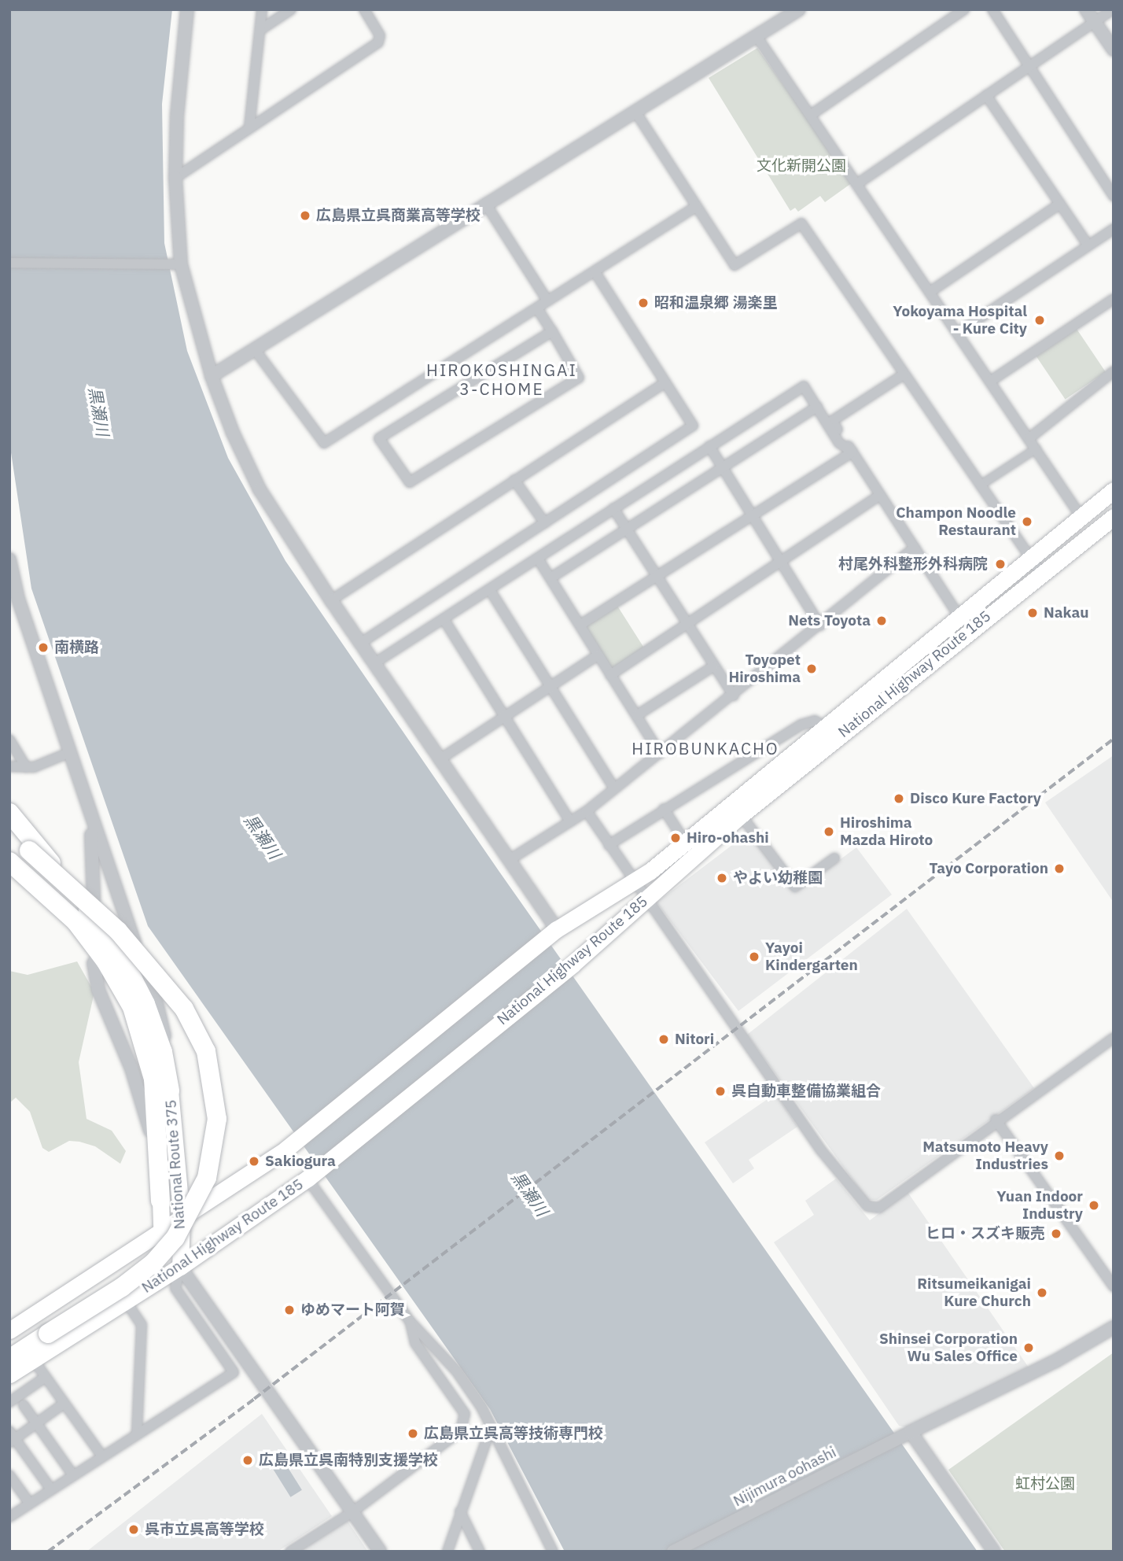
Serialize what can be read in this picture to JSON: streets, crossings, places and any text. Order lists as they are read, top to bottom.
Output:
{
  "streets": {
    "highway": ["National Highway Route 185", "National Route 375"],
    "street": ["Nijimura oohashi"]
  },
  "crossings": [
    ["National Highway Route 185", "National Route 375"]
  ],
  "districts": ["HIROKOSHINGAI 3-CHOME", "HIROBUNKACHO"],
  "water": ["黒瀬川"],
  "parks": ["文化新開公園", "虹村公園"],
  "places": [
    "広島県立呉商業高等学校",
    "昭和温泉郷 湯楽里",
    "Yokoyama Hospital - Kure City",
    "Champon Noodle Restaurant",
    "村尾外科整形外科病院",
    "Nakau",
    "Nets Toyota",
    "南横路",
    "Toyopet Hiroshima",
    "Disco Kure Factory",
    "Hiroshima Mazda Hiroto",
    "Hiro-ohashi",
    "Tayo Corporation",
    "やよい幼稚園",
    "Yayoi Kindergarten",
    "Nitori",
    "呉自動車整備協業組合",
    "Matsumoto Heavy Industries",
    "Sakiogura",
    "Yuan Indoor Industry",
    "ヒロ・スズキ販売",
    "Ritsumeikanigai Kure Church",
    "ゆめマート阿賀",
    "Shinsei Corporation Wu Sales Office",
    "広島県立呉高等技術専門校",
    "広島県立呉南特別支援学校",
    "呉市立呉高等学校"
  ]
}
